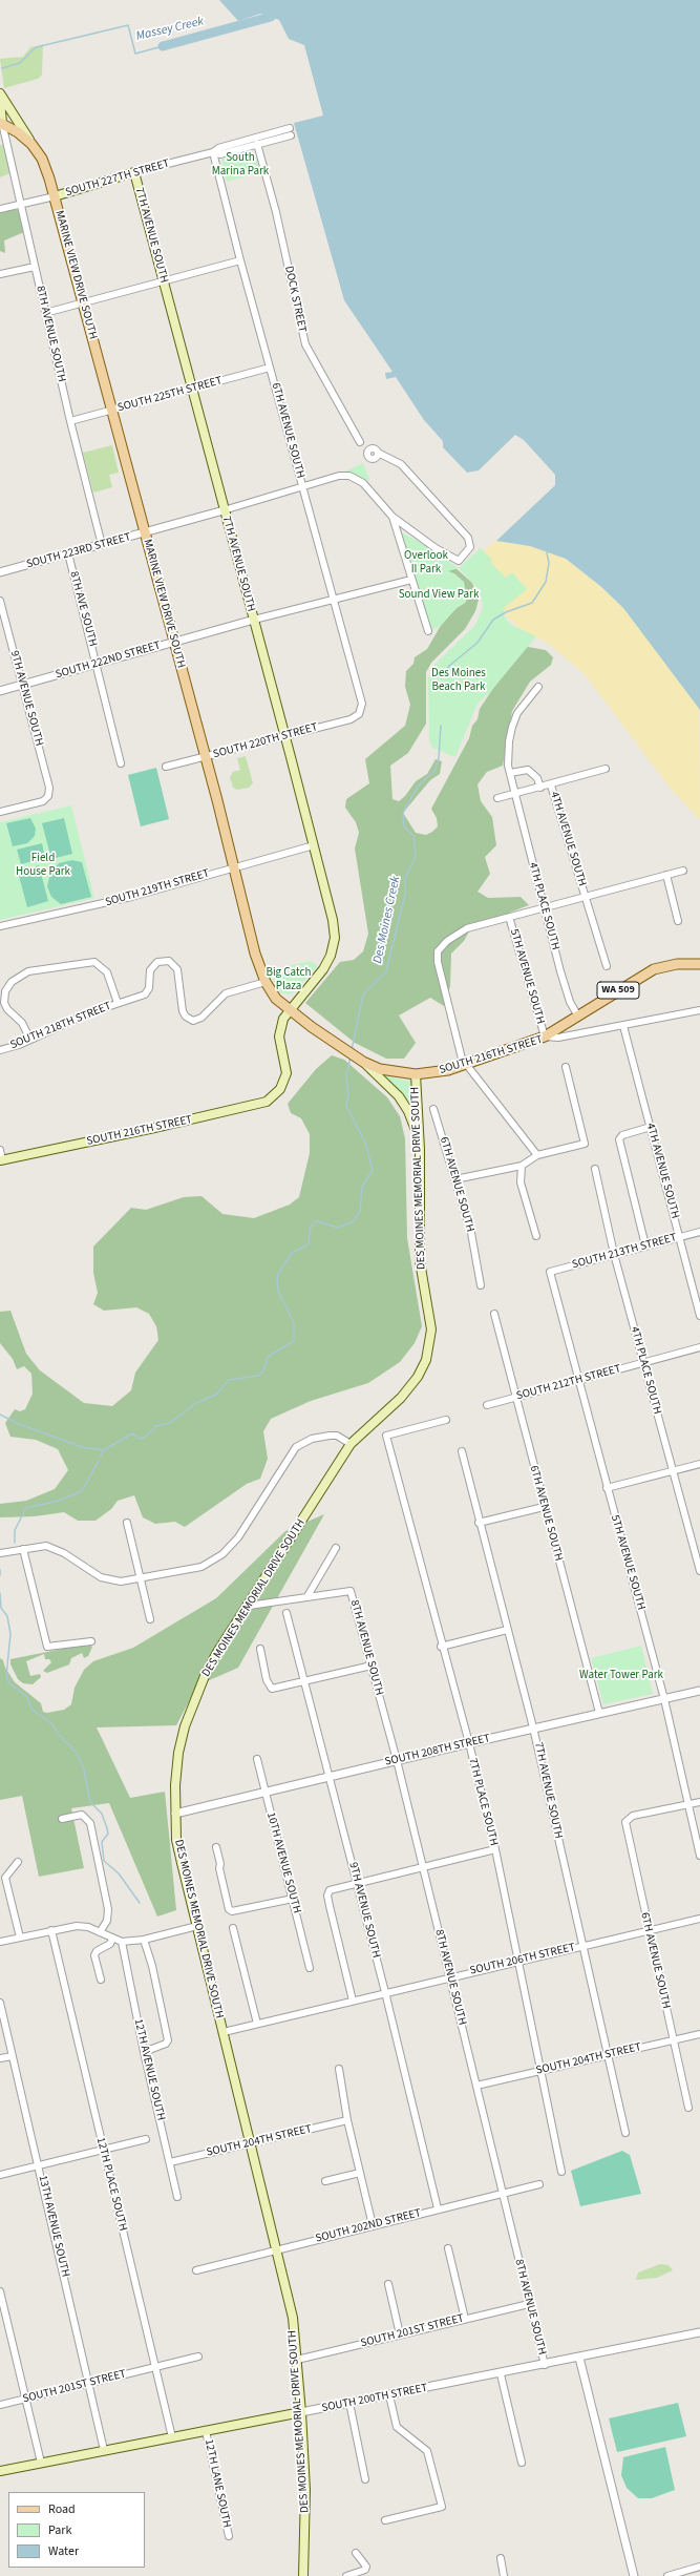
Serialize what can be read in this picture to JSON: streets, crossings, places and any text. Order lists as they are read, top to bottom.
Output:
{
  "streets": {
    "main road": [
      "SOUTH 227TH STREET",
      "7TH AVENUE SOUTH",
      "MARINE VIEW DRIVE SOUTH",
      "WA 509",
      "SOUTH 216TH STREET",
      "DES MOINES MEMORIAL DRIVE SOUTH",
      "SOUTH 200TH STREET"
    ],
    "street": [
      "DOCK STREET",
      "8TH AVENUE SOUTH",
      "SOUTH 225TH STREET",
      "6TH AVENUE SOUTH",
      "SOUTH 223RD STREET",
      "8TH AVE SOUTH",
      "SOUTH 222ND STREET",
      "9TH AVENUE SOUTH",
      "SOUTH 220TH STREET",
      "4TH AVENUE SOUTH",
      "SOUTH 219TH STREET",
      "4TH PLACE SOUTH",
      "5TH AVENUE SOUTH",
      "SOUTH 218TH STREET",
      "SOUTH 213TH STREET",
      "SOUTH 212TH STREET",
      "SOUTH 208TH STREET",
      "7TH PLACE SOUTH",
      "10TH AVENUE SOUTH",
      "SOUTH 206TH STREET",
      "SOUTH 204TH STREET",
      "12TH AVENUE SOUTH",
      "12TH PLACE SOUTH",
      "13TH AVENUE SOUTH",
      "SOUTH 202ND STREET",
      "SOUTH 201ST STREET",
      "12TH LANE SOUTH"
    ]
  },
  "crossings": [
    ["SOUTH 227TH STREET", "7TH AVENUE SOUTH"],
    ["SOUTH 227TH STREET", "MARINE VIEW DRIVE SOUTH"],
    ["SOUTH 227TH STREET", "DOCK STREET"],
    ["SOUTH 227TH STREET", "8TH AVENUE SOUTH"],
    ["SOUTH 227TH STREET", "6TH AVENUE SOUTH"],
    ["7TH AVENUE SOUTH", "MARINE VIEW DRIVE SOUTH"],
    ["7TH AVENUE SOUTH", "SOUTH 225TH STREET"],
    ["7TH AVENUE SOUTH", "SOUTH 223RD STREET"],
    ["7TH AVENUE SOUTH", "SOUTH 222ND STREET"],
    ["7TH AVENUE SOUTH", "SOUTH 220TH STREET"],
    ["7TH AVENUE SOUTH", "SOUTH 219TH STREET"],
    ["7TH AVENUE SOUTH", "SOUTH 216TH STREET"],
    ["7TH AVENUE SOUTH", "SOUTH 208TH STREET"],
    ["7TH AVENUE SOUTH", "SOUTH 206TH STREET"],
    ["7TH AVENUE SOUTH", "SOUTH 204TH STREET"],
    ["MARINE VIEW DRIVE SOUTH", "8TH AVENUE SOUTH"],
    ["MARINE VIEW DRIVE SOUTH", "SOUTH 225TH STREET"],
    ["MARINE VIEW DRIVE SOUTH", "SOUTH 223RD STREET"],
    ["MARINE VIEW DRIVE SOUTH", "SOUTH 222ND STREET"],
    ["MARINE VIEW DRIVE SOUTH", "SOUTH 220TH STREET"],
    ["MARINE VIEW DRIVE SOUTH", "SOUTH 219TH STREET"],
    ["MARINE VIEW DRIVE SOUTH", "SOUTH 218TH STREET"],
    ["MARINE VIEW DRIVE SOUTH", "SOUTH 216TH STREET"],
    ["8TH AVENUE SOUTH", "SOUTH 225TH STREET"],
    ["8TH AVENUE SOUTH", "SOUTH 223RD STREET"],
    ["8TH AVENUE SOUTH", "SOUTH 208TH STREET"],
    ["8TH AVENUE SOUTH", "SOUTH 206TH STREET"],
    ["8TH AVENUE SOUTH", "SOUTH 204TH STREET"],
    ["8TH AVENUE SOUTH", "SOUTH 202ND STREET"],
    ["8TH AVENUE SOUTH", "SOUTH 201ST STREET"],
    ["8TH AVENUE SOUTH", "SOUTH 200TH STREET"],
    ["SOUTH 225TH STREET", "6TH AVENUE SOUTH"],
    ["6TH AVENUE SOUTH", "SOUTH 223RD STREET"],
    ["6TH AVENUE SOUTH", "SOUTH 222ND STREET"],
    ["6TH AVENUE SOUTH", "SOUTH 220TH STREET"],
    ["6TH AVENUE SOUTH", "5TH AVENUE SOUTH"],
    ["6TH AVENUE SOUTH", "SOUTH 212TH STREET"],
    ["6TH AVENUE SOUTH", "SOUTH 208TH STREET"],
    ["6TH AVENUE SOUTH", "SOUTH 206TH STREET"],
    ["6TH AVENUE SOUTH", "SOUTH 204TH STREET"],
    ["SOUTH 223RD STREET", "8TH AVE SOUTH"],
    ["8TH AVE SOUTH", "SOUTH 222ND STREET"],
    ["SOUTH 222ND STREET", "9TH AVENUE SOUTH"],
    ["9TH AVENUE SOUTH", "SOUTH 208TH STREET"],
    ["9TH AVENUE SOUTH", "SOUTH 206TH STREET"],
    ["9TH AVENUE SOUTH", "SOUTH 202ND STREET"],
    ["4TH AVENUE SOUTH", "4TH PLACE SOUTH"],
    ["4TH AVENUE SOUTH", "SOUTH 216TH STREET"],
    ["4TH AVENUE SOUTH", "SOUTH 213TH STREET"],
    ["4TH PLACE SOUTH", "WA 509"],
    ["4TH PLACE SOUTH", "SOUTH 213TH STREET"],
    ["4TH PLACE SOUTH", "SOUTH 212TH STREET"],
    ["5TH AVENUE SOUTH", "WA 509"],
    ["5TH AVENUE SOUTH", "SOUTH 216TH STREET"],
    ["5TH AVENUE SOUTH", "SOUTH 213TH STREET"],
    ["5TH AVENUE SOUTH", "SOUTH 212TH STREET"],
    ["5TH AVENUE SOUTH", "SOUTH 208TH STREET"],
    ["WA 509", "SOUTH 216TH STREET"],
    ["SOUTH 216TH STREET", "DES MOINES MEMORIAL DRIVE SOUTH"],
    ["DES MOINES MEMORIAL DRIVE SOUTH", "SOUTH 208TH STREET"],
    ["DES MOINES MEMORIAL DRIVE SOUTH", "SOUTH 206TH STREET"],
    ["DES MOINES MEMORIAL DRIVE SOUTH", "SOUTH 204TH STREET"],
    ["DES MOINES MEMORIAL DRIVE SOUTH", "SOUTH 202ND STREET"],
    ["DES MOINES MEMORIAL DRIVE SOUTH", "SOUTH 201ST STREET"],
    ["DES MOINES MEMORIAL DRIVE SOUTH", "SOUTH 200TH STREET"],
    ["SOUTH 208TH STREET", "7TH PLACE SOUTH"],
    ["SOUTH 208TH STREET", "10TH AVENUE SOUTH"],
    ["7TH PLACE SOUTH", "SOUTH 206TH STREET"],
    ["7TH PLACE SOUTH", "SOUTH 204TH STREET"],
    ["SOUTH 204TH STREET", "12TH AVENUE SOUTH"],
    ["12TH PLACE SOUTH", "SOUTH 201ST STREET"],
    ["12TH PLACE SOUTH", "SOUTH 200TH STREET"],
    ["13TH AVENUE SOUTH", "SOUTH 201ST STREET"],
    ["13TH AVENUE SOUTH", "SOUTH 200TH STREET"],
    ["SOUTH 200TH STREET", "12TH LANE SOUTH"]
  ],
  "water": ["Massey Creek", "Des Moines Creek"],
  "parks": [
    "South Marina Park",
    "Overlook II Park",
    "Sound View Park",
    "Des Moines Beach Park",
    "Field House Park",
    "Big Catch Plaza",
    "Water Tower Park"
  ],
  "legend": ["Road", "Park", "Water"]
}
